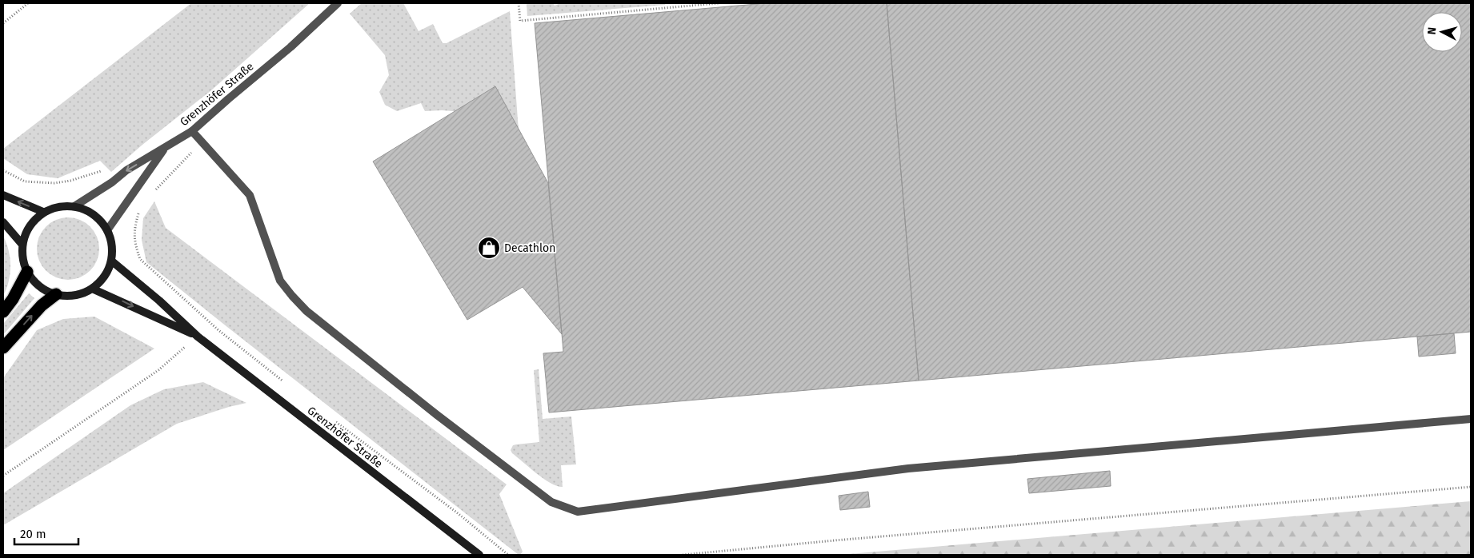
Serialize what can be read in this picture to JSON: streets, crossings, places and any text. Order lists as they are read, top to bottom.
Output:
{
  "streets": {
    "street": ["Grenzhöfer Straße"]
  },
  "places": {
    "shop": ["Decathlon"]
  },
  "scale_bar": "20 m",
  "north": "left"
}
